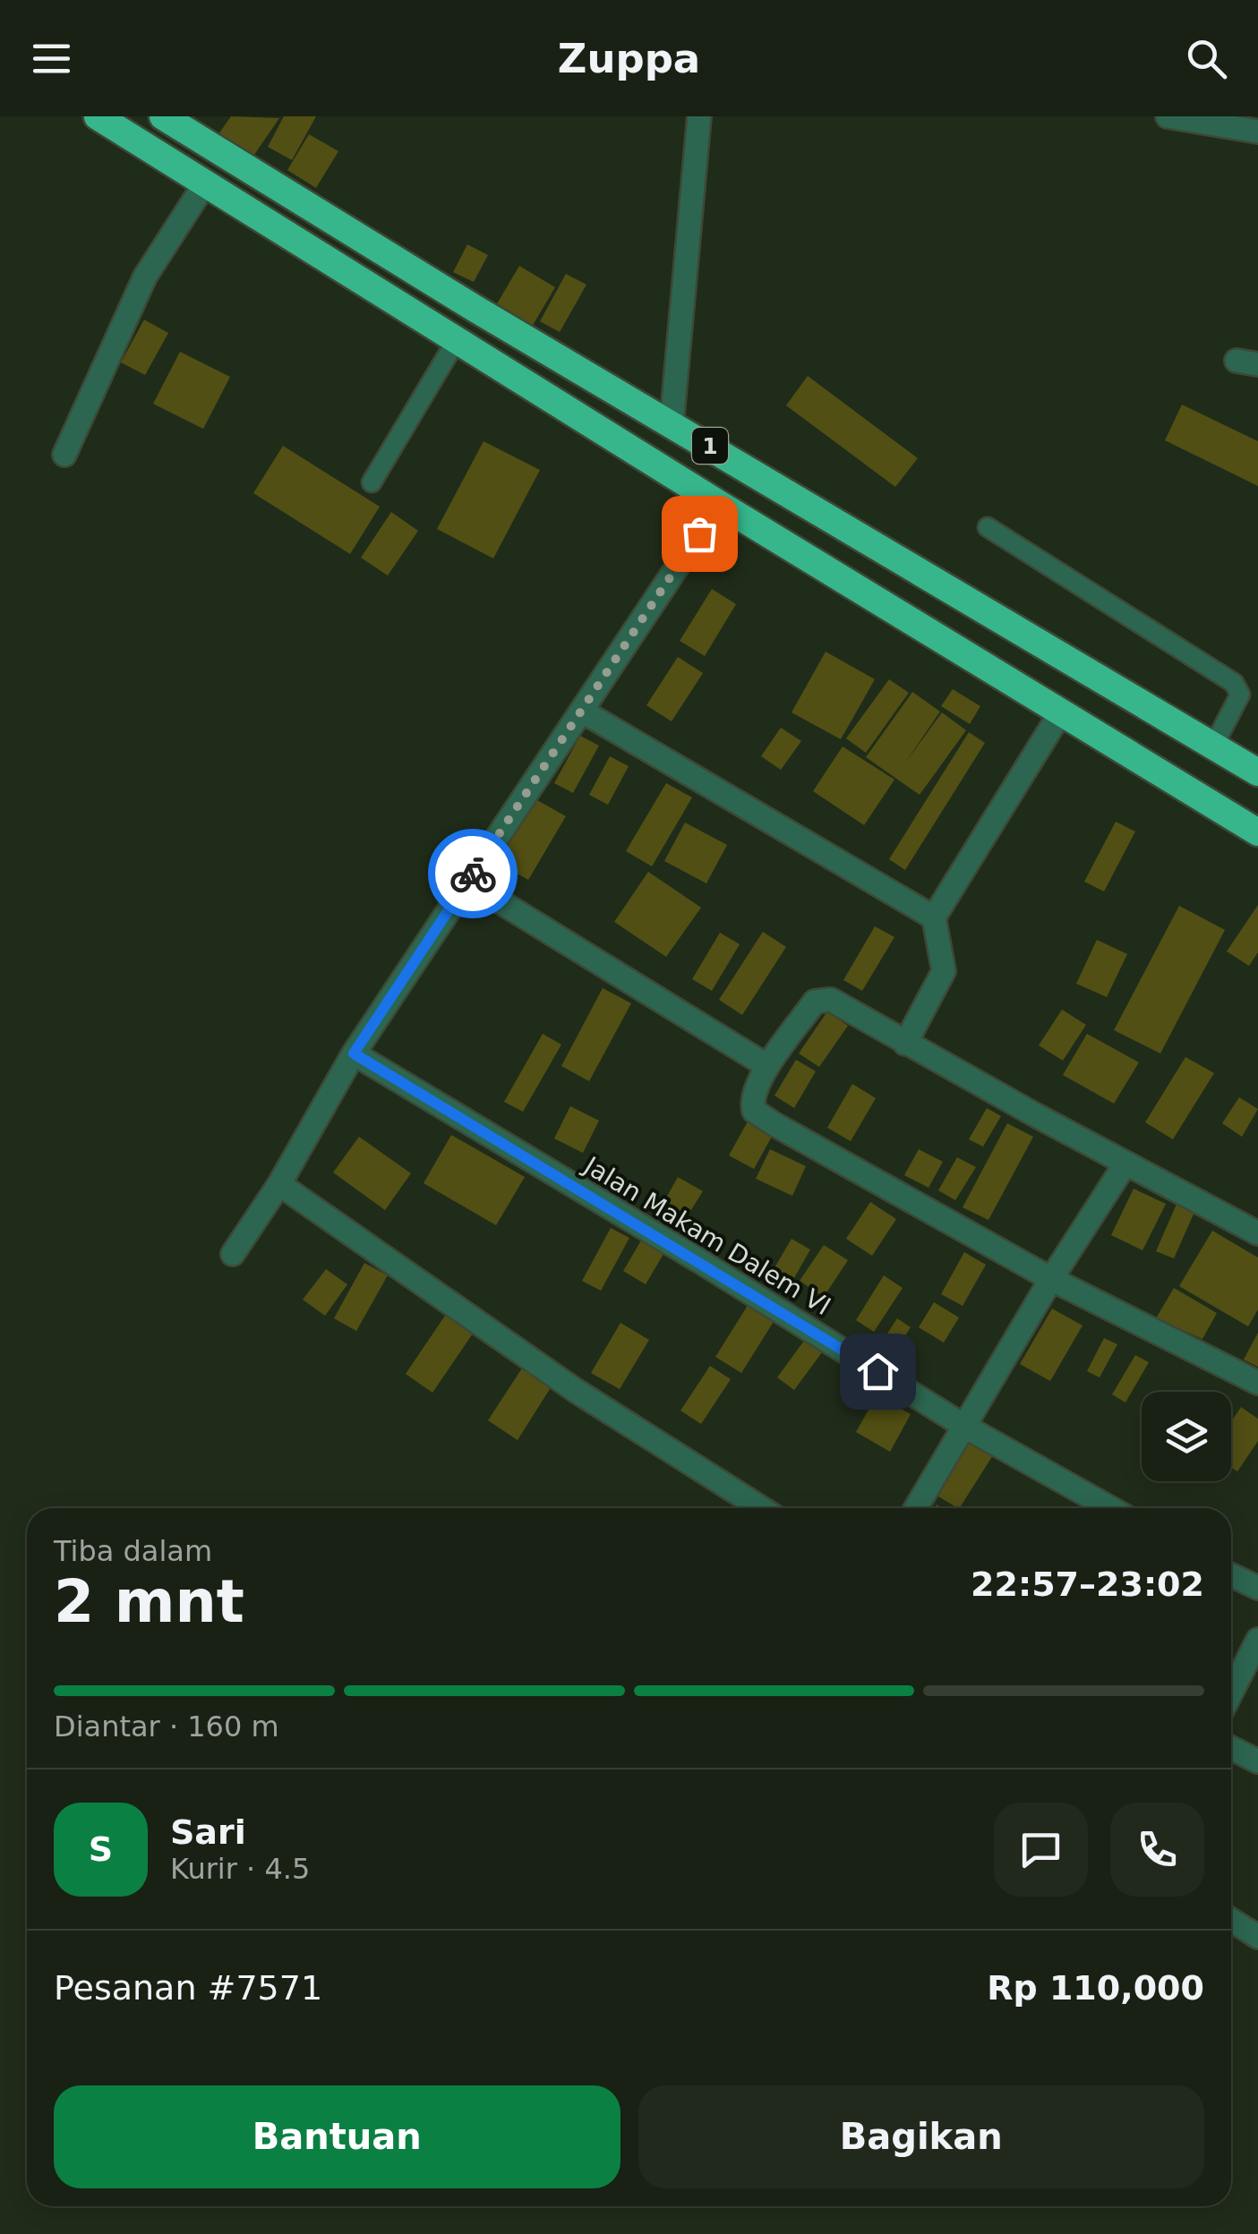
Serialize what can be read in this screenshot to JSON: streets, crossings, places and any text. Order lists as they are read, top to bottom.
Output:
{
  "streets": {
    "highway": ["1"],
    "street": ["Jalan Makam Dalem VI"]
  },
  "page": {
    "header": "Zuppa",
    "heading": ["2 mnt", "Tiba dalam", "22:57–23:02"],
    "panel": [
      "Sari",
      "Kurir · 4.5",
      "Pesanan #7571",
      "Rp 110,000"
    ],
    "bar": "Diantar · 160 m",
    "round": "S",
    "buttons": ["Bantuan", "Bagikan"]
  }
}
